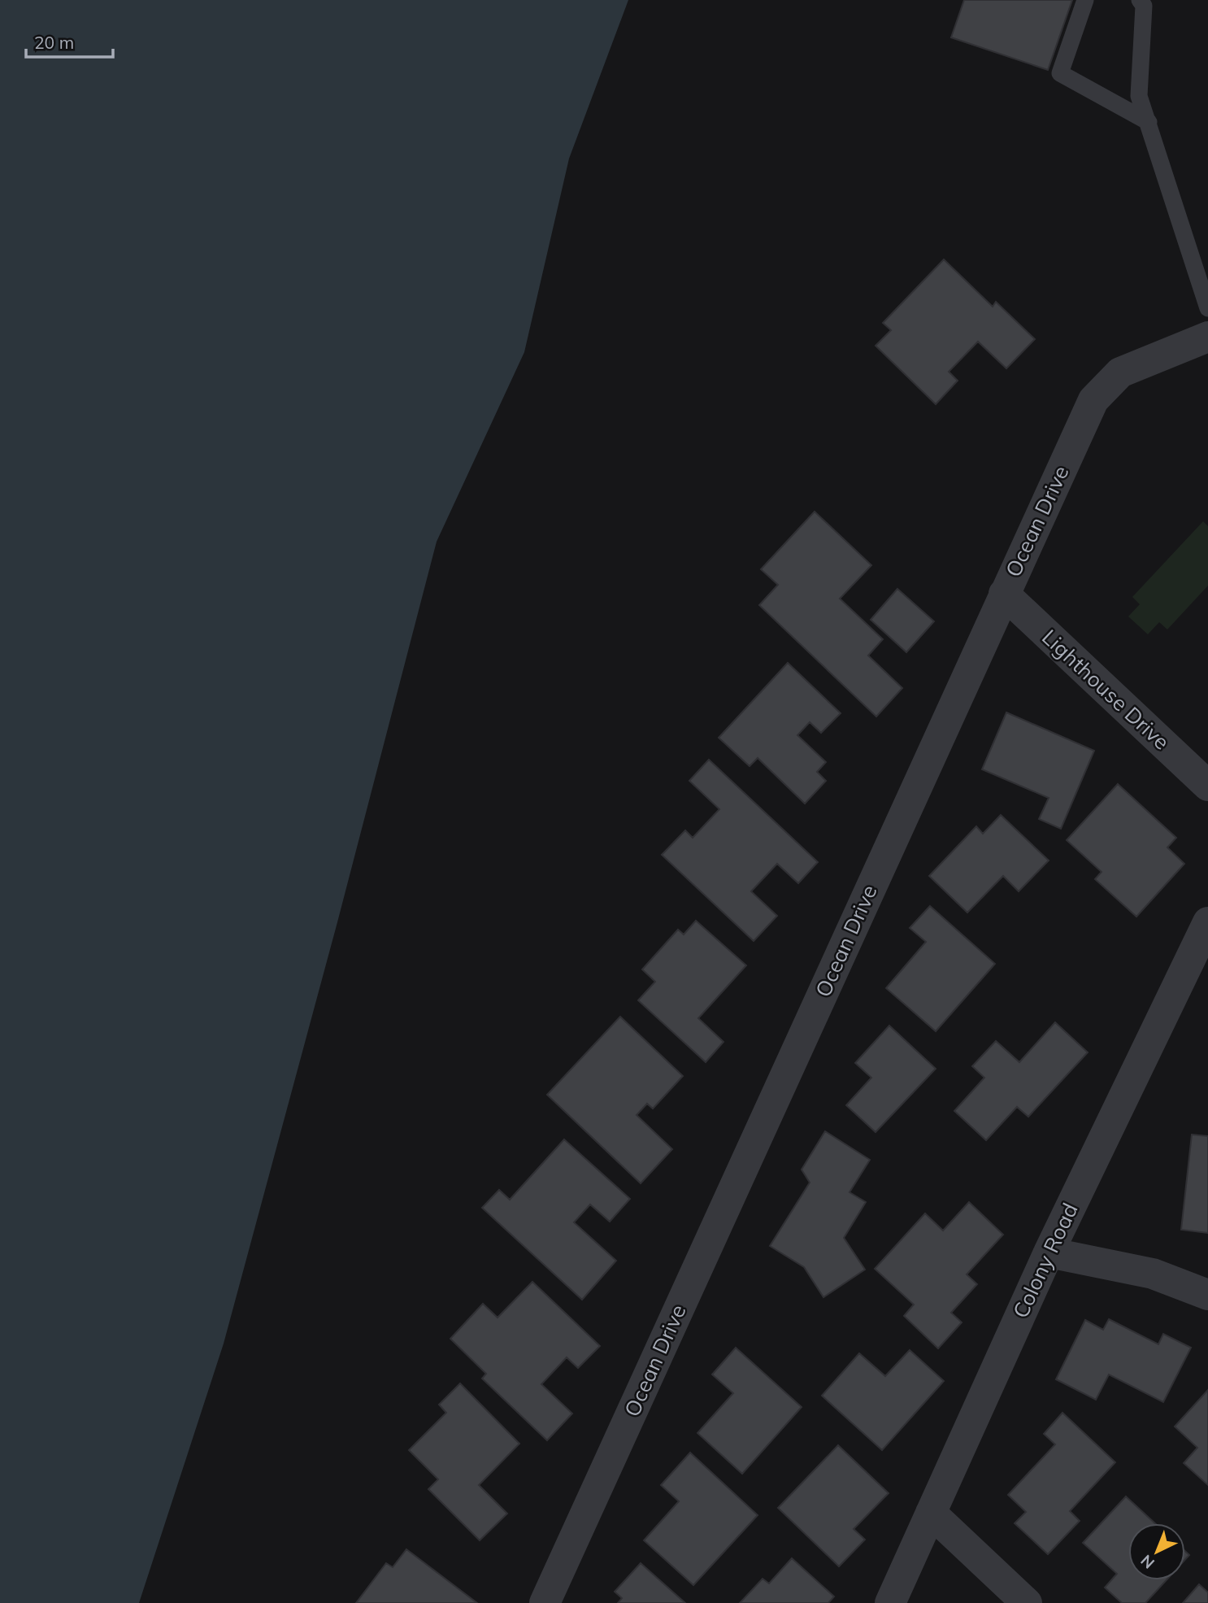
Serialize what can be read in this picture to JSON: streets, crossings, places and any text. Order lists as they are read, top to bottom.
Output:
{
  "streets": {
    "street": ["Ocean Drive", "Lighthouse Drive", "Colony Road"]
  },
  "crossings": [
    ["Ocean Drive", "Lighthouse Drive"]
  ],
  "scale_bar": "20 m",
  "north": "bottom left"
}
